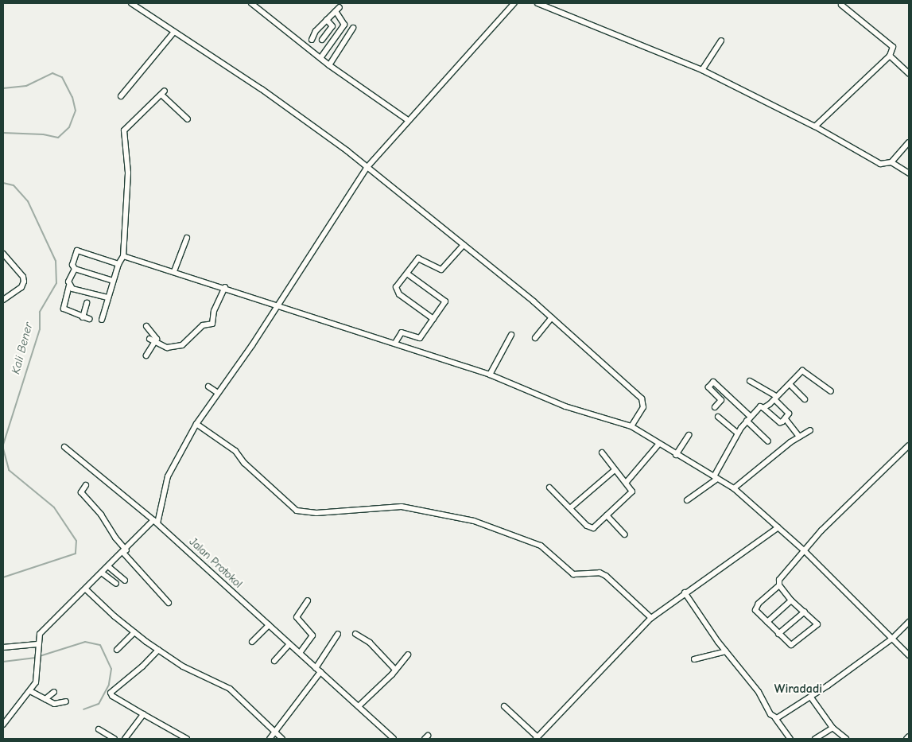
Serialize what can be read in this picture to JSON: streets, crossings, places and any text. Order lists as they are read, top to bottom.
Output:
{
  "streets": {
    "street": ["Jalan Protokol"]
  },
  "districts": ["Wiradadi"],
  "water": ["Kali Bener"]
}
